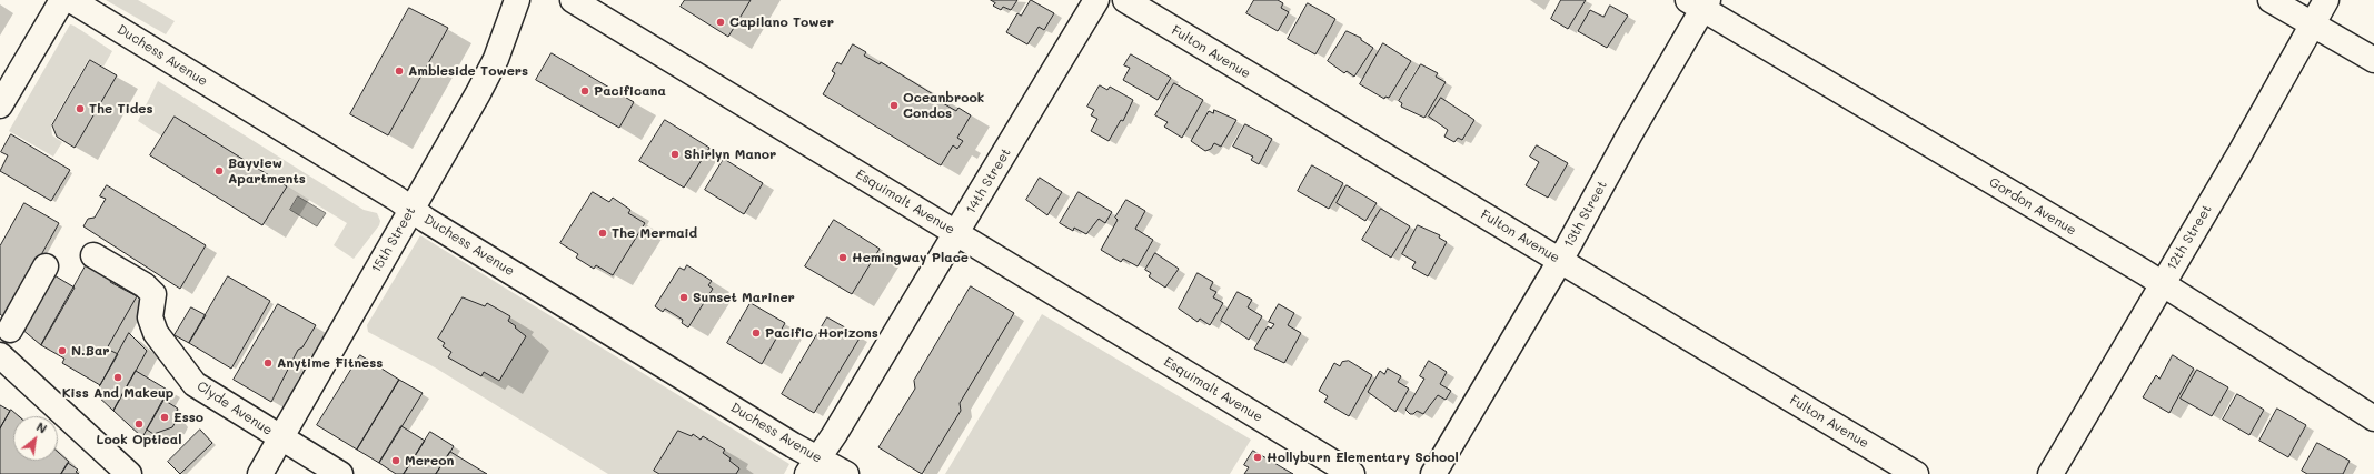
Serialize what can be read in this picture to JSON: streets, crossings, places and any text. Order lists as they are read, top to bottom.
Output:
{
  "streets": {
    "street": [
      "Fulton Avenue",
      "Duchess Avenue",
      "14th Street",
      "Esquimalt Avenue",
      "Gordon Avenue",
      "13th Street",
      "12th Street",
      "15th Street",
      "Clyde Avenue"
    ]
  },
  "crossings": [
    ["Fulton Avenue", "13th Street"],
    ["Duchess Avenue", "14th Street"],
    ["Duchess Avenue", "15th Street"],
    ["14th Street", "Esquimalt Avenue"],
    ["Gordon Avenue", "13th Street"],
    ["Gordon Avenue", "12th Street"],
    ["15th Street", "Clyde Avenue"]
  ],
  "places": [
    "Capilano Tower",
    "Ambleside Towers",
    "Pacificana",
    "Oceanbrook Condos",
    "The Tides",
    "Shirlyn Manor",
    "Bayview Apartments",
    "The Mermaid",
    "Hemingway Place",
    "Sunset Mariner",
    "Pacific Horizons",
    "N.Bar",
    "Anytime Fitness",
    "Kiss And Makeup",
    "Esso",
    "Look Optical",
    "Hollyburn Elementary School",
    "Mereon"
  ],
  "north": "top right"
}
